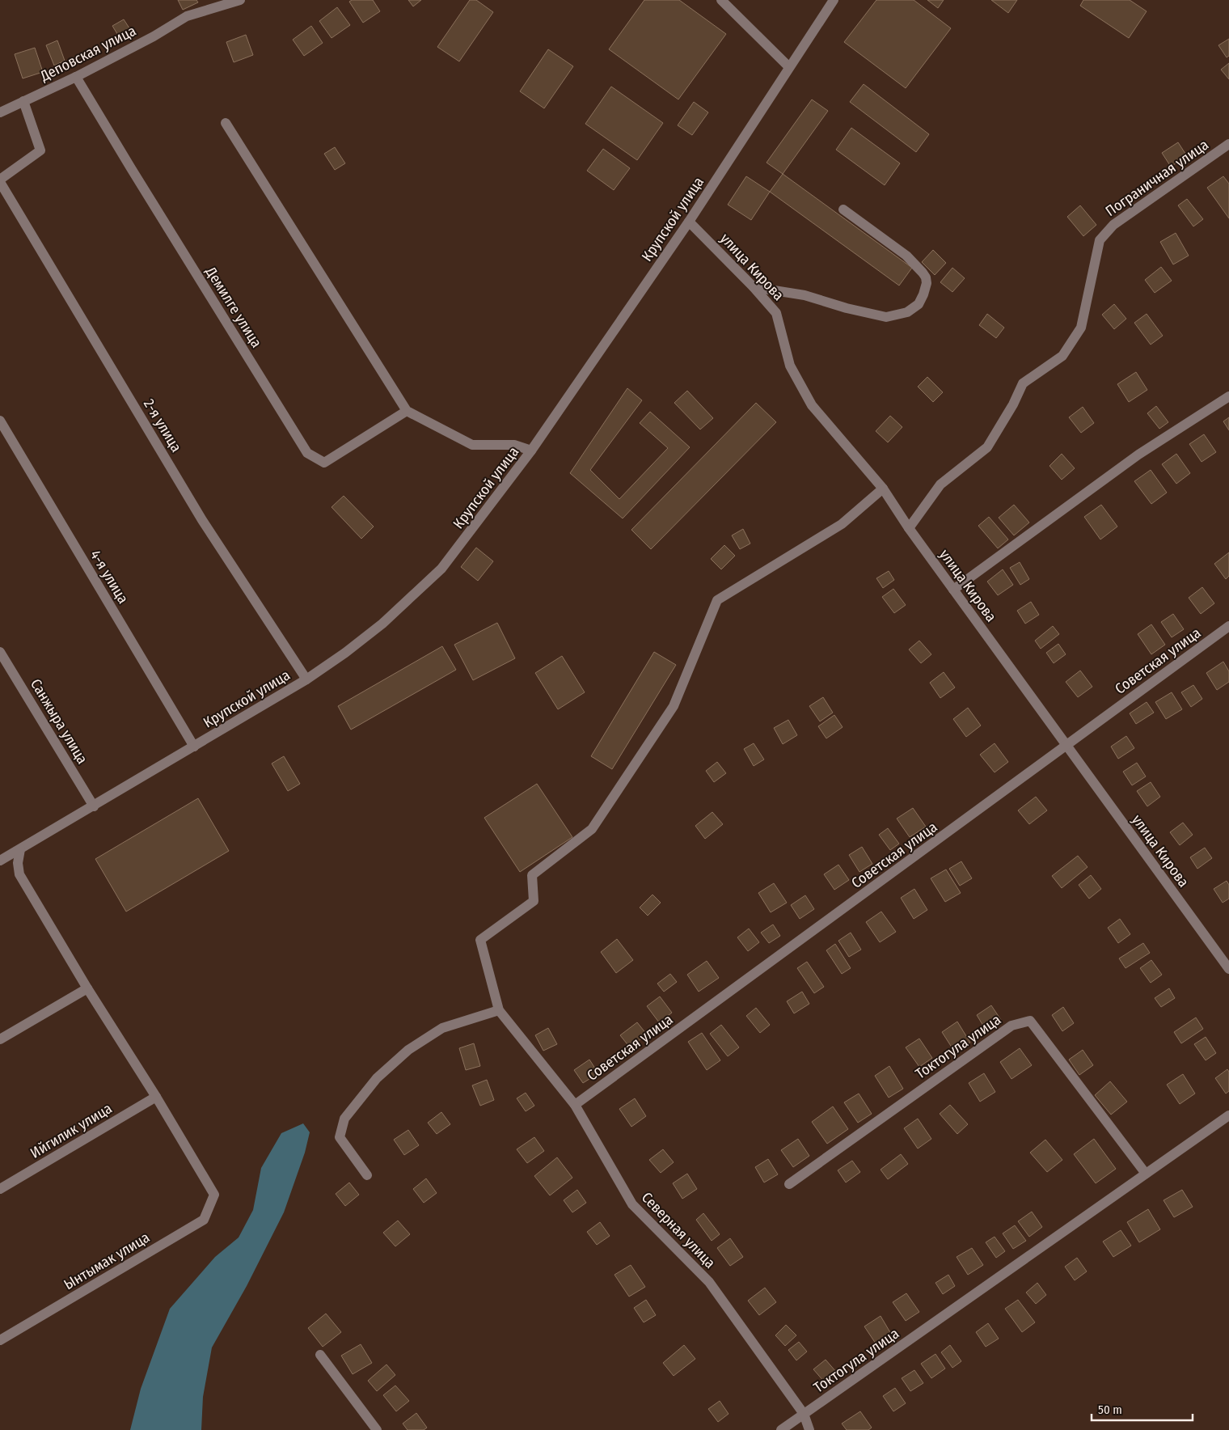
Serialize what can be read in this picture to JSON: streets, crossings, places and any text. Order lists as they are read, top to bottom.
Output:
{
  "streets": {
    "street": [
      "Деповская улица",
      "Пограничная улица",
      "Крупской улица",
      "улица Кирова",
      "Демилге улица",
      "2-я улица",
      "4-я улица",
      "Советская улица",
      "Санжыра улица",
      "Токтогула улица",
      "Ийгилик улица",
      "Северная улица",
      "Ынтымак улица"
    ]
  },
  "crossings": [
    ["Деповская улица", "Демилге улица"],
    ["Деповская улица", "2-я улица"],
    ["Пограничная улица", "улица Кирова"],
    ["Крупской улица", "улица Кирова"],
    ["Крупской улица", "2-я улица"],
    ["Крупской улица", "4-я улица"],
    ["Крупской улица", "Санжыра улица"],
    ["улица Кирова", "Советская улица"],
    ["Советская улица", "Северная улица"],
    ["Токтогула улица", "Северная улица"],
    ["Ийгилик улица", "Ынтымак улица"]
  ],
  "scale_bar": "50 m"
}
